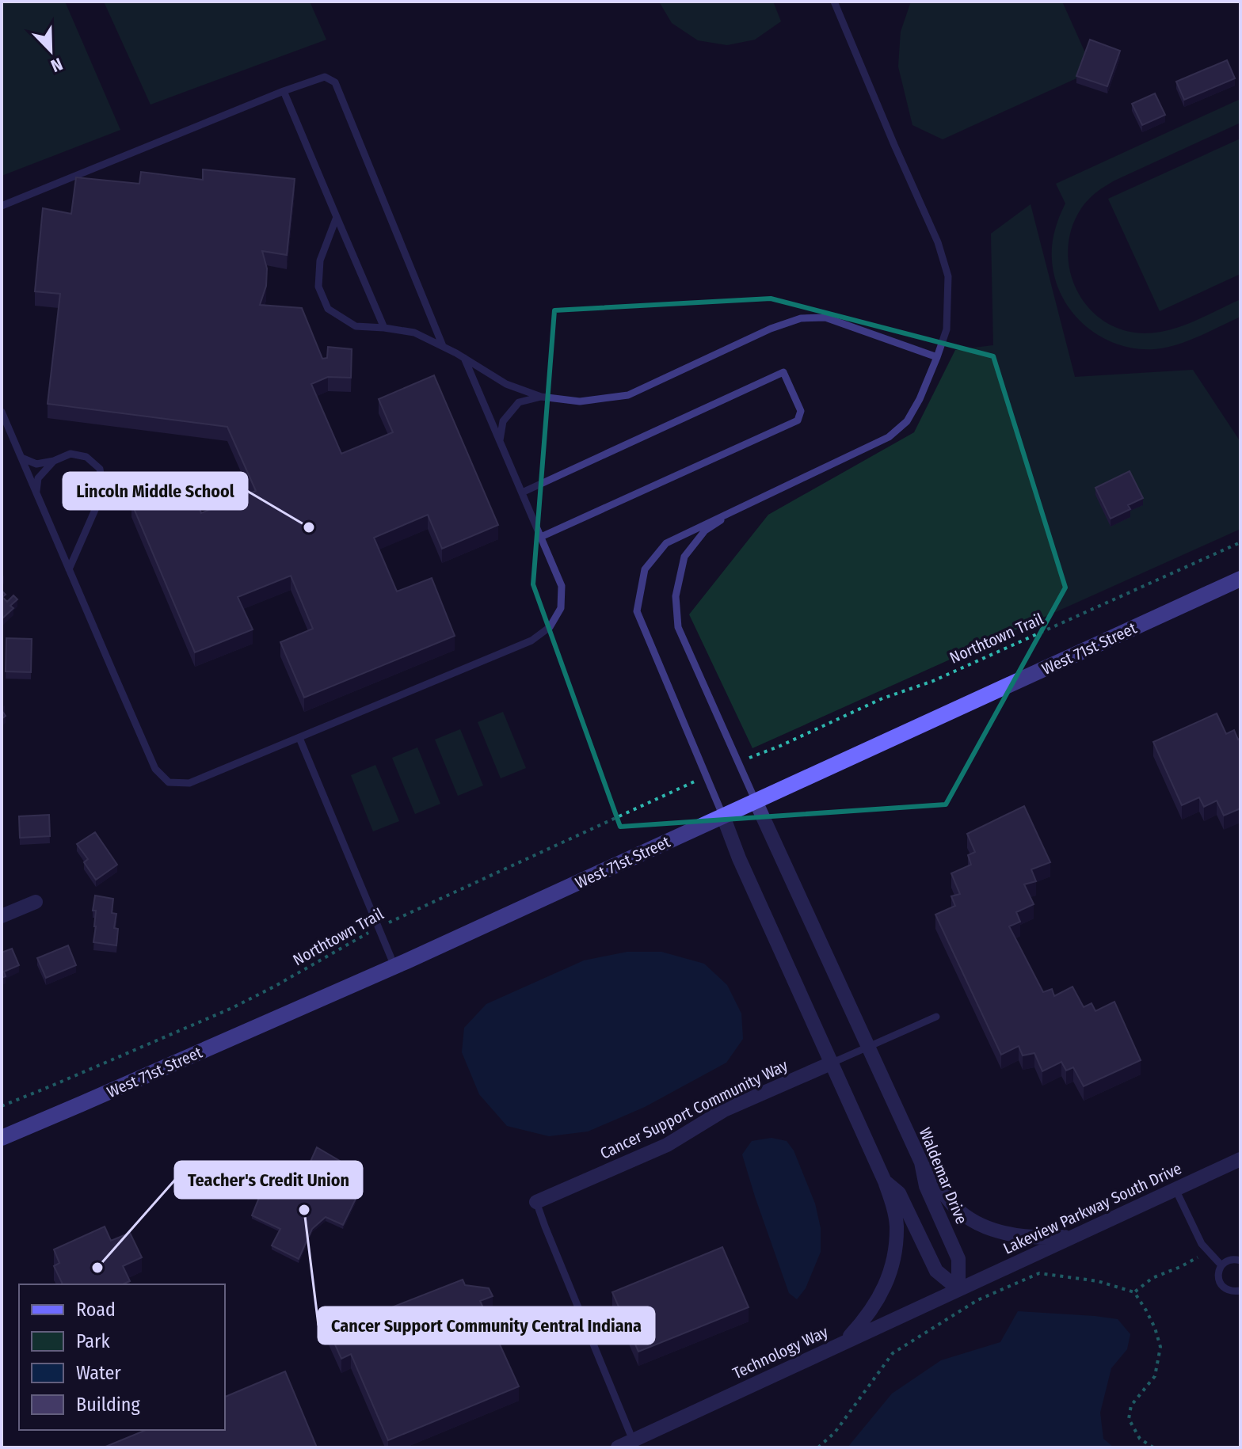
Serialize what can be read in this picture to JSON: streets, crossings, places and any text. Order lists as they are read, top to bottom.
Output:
{
  "streets": {
    "main road": ["West 71st Street"],
    "street": [
      "Cancer Support Community Way",
      "Waldemar Drive",
      "Lakeview Parkway South Drive",
      "Technology Way"
    ],
    "path": ["Northtown Trail"]
  },
  "crossings": [
    ["West 71st Street", "Waldemar Drive"],
    ["Waldemar Drive", "Lakeview Parkway South Drive"],
    ["Waldemar Drive", "Technology Way"],
    ["Lakeview Parkway South Drive", "Technology Way"]
  ],
  "places": ["Lincoln Middle School", "Cancer Support Community Central Indiana", "Teacher's Credit Union"],
  "legend": [
    "Road",
    "Park",
    "Water",
    "Building"
  ],
  "north": "bottom right"
}
